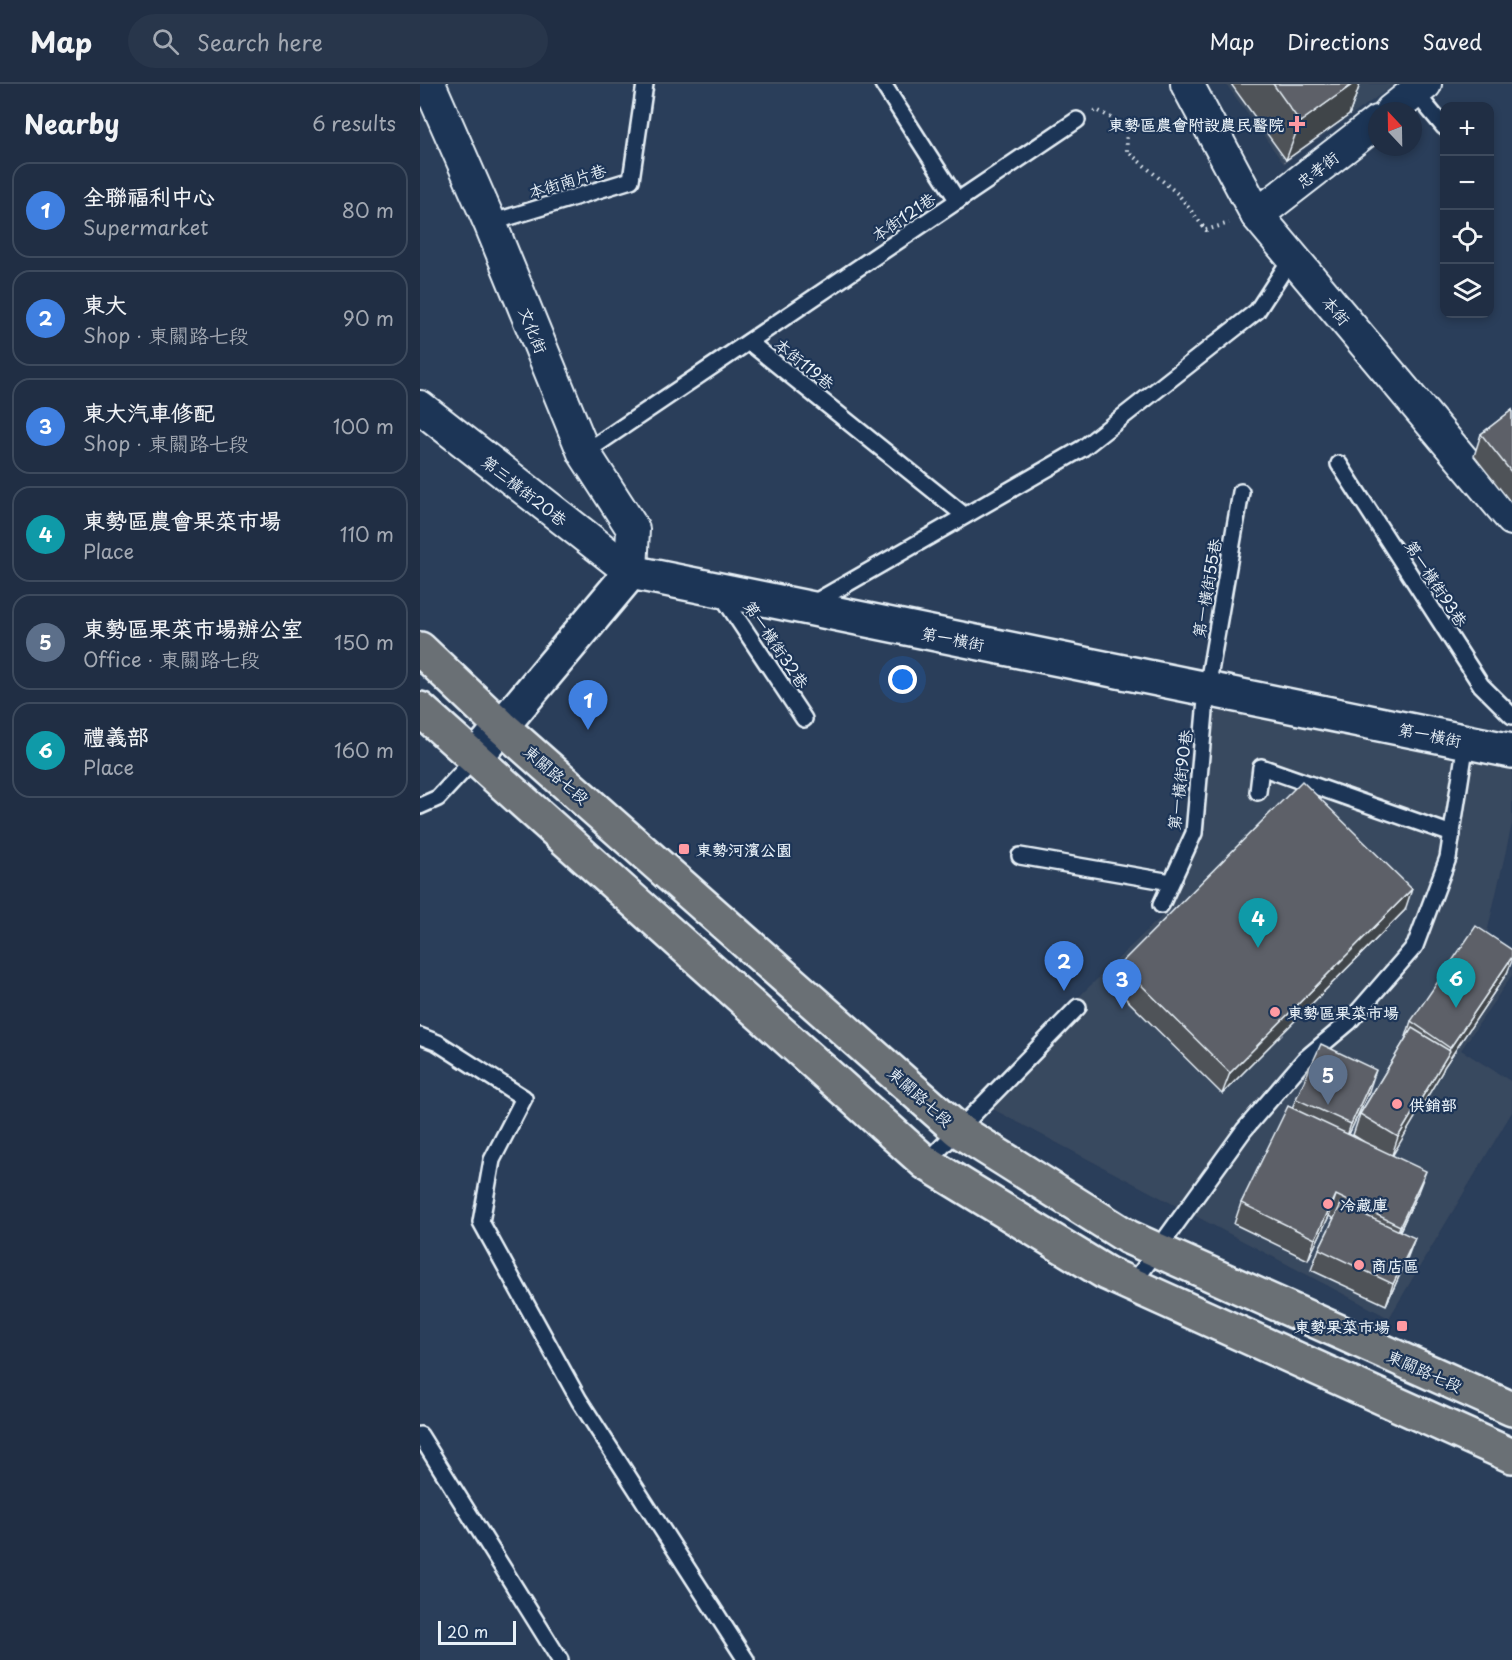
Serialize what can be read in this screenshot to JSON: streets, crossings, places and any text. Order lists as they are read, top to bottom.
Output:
{
  "streets": {
    "main road": ["東關路七段"],
    "street": [
      "忠孝街",
      "本街",
      "文化街",
      "第三橫街20巷",
      "第一橫街"
    ],
    "lane": [
      "本街南片巷",
      "本街121巷",
      "本街119巷",
      "第一橫街93巷",
      "第一橫街55巷",
      "第一橫街32巷",
      "第一橫街90巷"
    ]
  },
  "crossings": [
    ["忠孝街", "本街"],
    ["本街南片巷", "文化街"],
    ["本街121巷", "本街119巷"],
    ["文化街", "本街119巷"],
    ["文化街", "第三橫街20巷"],
    ["文化街", "第一橫街"],
    ["第三橫街20巷", "第一橫街"],
    ["第一橫街55巷", "第一橫街"],
    ["第一橫街55巷", "第一橫街90巷"],
    ["第一橫街", "第一橫街32巷"],
    ["第一橫街", "第一橫街90巷"]
  ],
  "places": {
    "health": ["東勢區農會附設農民醫院"],
    "transit": ["東勢河濱公園", "東勢果菜市場"],
    "other": [
      "東勢區果菜市場",
      "供銷部",
      "冷藏庫",
      "商店區"
    ]
  },
  "scale_bar": "20 m",
  "north": "top",
  "page": {
    "header": "Map",
    "search": "Search here",
    "nav": ["Map", "Directions", "Saved"],
    "heading": ["Nearby", "6 results"],
    "map_buttons": ["+", "−"],
    "list": [
      {
        "mark": "1",
        "name": "全聯福利中心",
        "note": "Supermarket",
        "value": "80 m"
      },
      {
        "mark": "2",
        "name": "東大",
        "note": "Shop · 東關路七段",
        "value": "90 m"
      },
      {
        "mark": "3",
        "name": "東大汽車修配",
        "note": "Shop · 東關路七段",
        "value": "100 m"
      },
      {
        "mark": "4",
        "name": "東勢區農會果菜市場",
        "note": "Place",
        "value": "110 m"
      },
      {
        "mark": "5",
        "name": "東勢區果菜市場辦公室",
        "note": "Office · 東關路七段",
        "value": "150 m"
      },
      {
        "mark": "6",
        "name": "禮義部",
        "note": "Place",
        "value": "160 m"
      }
    ],
    "pins": [
      "1",
      "4",
      "2",
      "6",
      "3",
      "5"
    ],
    "scale": "20 m"
  }
}
